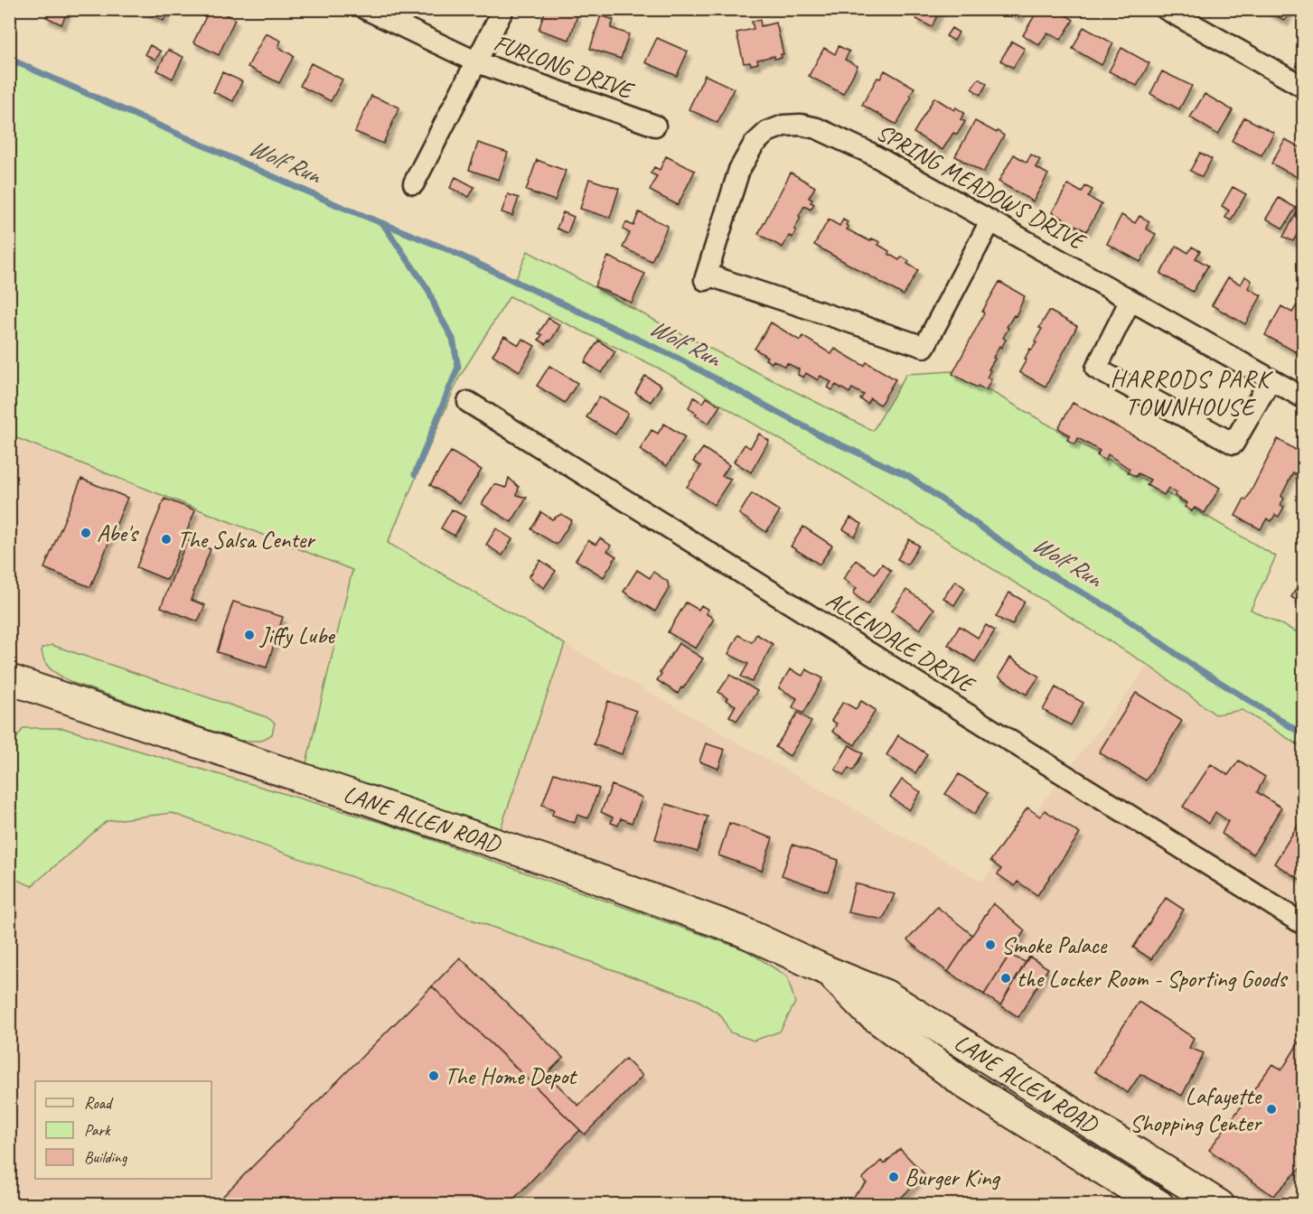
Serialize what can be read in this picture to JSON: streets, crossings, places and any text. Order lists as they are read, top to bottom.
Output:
{
  "streets": {
    "main road": ["LANE ALLEN ROAD"],
    "street": ["FURLONG DRIVE", "SPRING MEADOWS DRIVE", "ALLENDALE DRIVE"]
  },
  "districts": ["HARRODS PARK TOWNHOUSE"],
  "water": ["Wolf Run"],
  "places": [
    "Abe's",
    "The Salsa Center",
    "Jiffy Lube",
    "Smoke Palace",
    "the Locker Room - Sporting Goods",
    "The Home Depot",
    "Lafayette Shopping Center",
    "Burger King"
  ],
  "legend": ["Road", "Park", "Building"]
}
